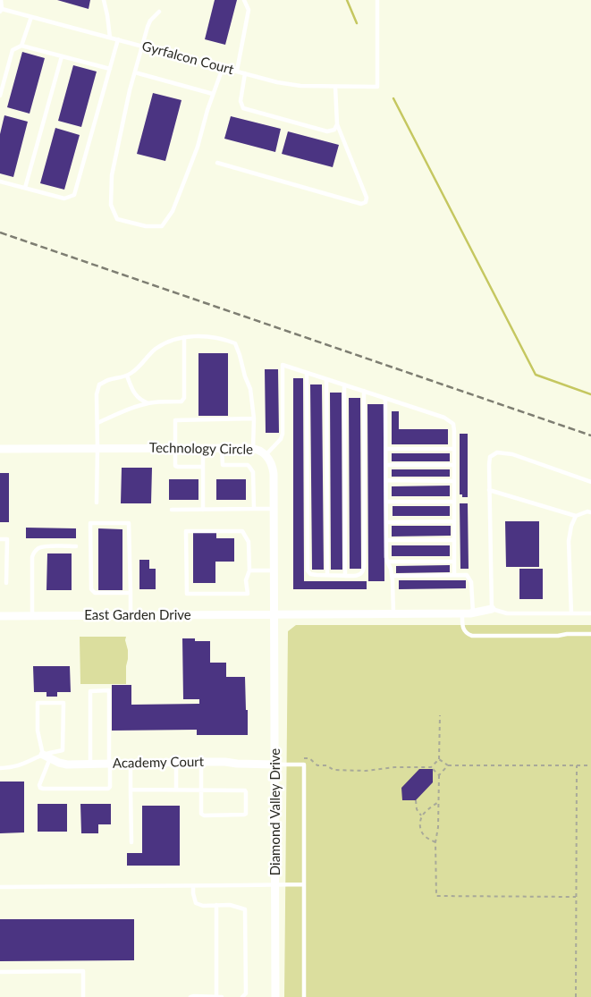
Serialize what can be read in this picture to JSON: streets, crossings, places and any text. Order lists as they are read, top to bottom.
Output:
{
  "streets": {
    "street": [
      "Technology Circle",
      "East Garden Drive",
      "Academy Court",
      "Diamond Valley Drive"
    ],
    "lane": ["Gyrfalcon Court"]
  },
  "crossings": [
    ["Technology Circle", "East Garden Drive"],
    ["Technology Circle", "Diamond Valley Drive"],
    ["East Garden Drive", "Diamond Valley Drive"],
    ["Academy Court", "Diamond Valley Drive"]
  ]
}
